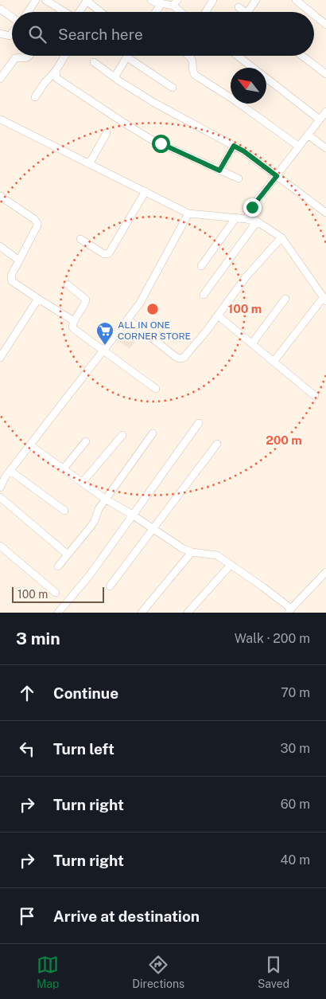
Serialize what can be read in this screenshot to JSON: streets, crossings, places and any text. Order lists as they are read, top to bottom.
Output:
{
  "places": {
    "supermarket": ["ALL IN ONE CORNER STORE"]
  },
  "scale_bar": "100 m",
  "north": "top left",
  "page": {
    "search": "Search here",
    "scale": "100 m",
    "heading": ["3 min", "Walk · 200 m"],
    "list": [
      ["Continue", "70 m"],
      ["Turn left", "30 m"],
      ["Turn right", "60 m"],
      ["Turn right", "40 m"],
      "Arrive at destination"
    ],
    "nav": ["Map", "Directions", "Saved"]
  },
  "rings": ["100 m", "200 m"]
}
